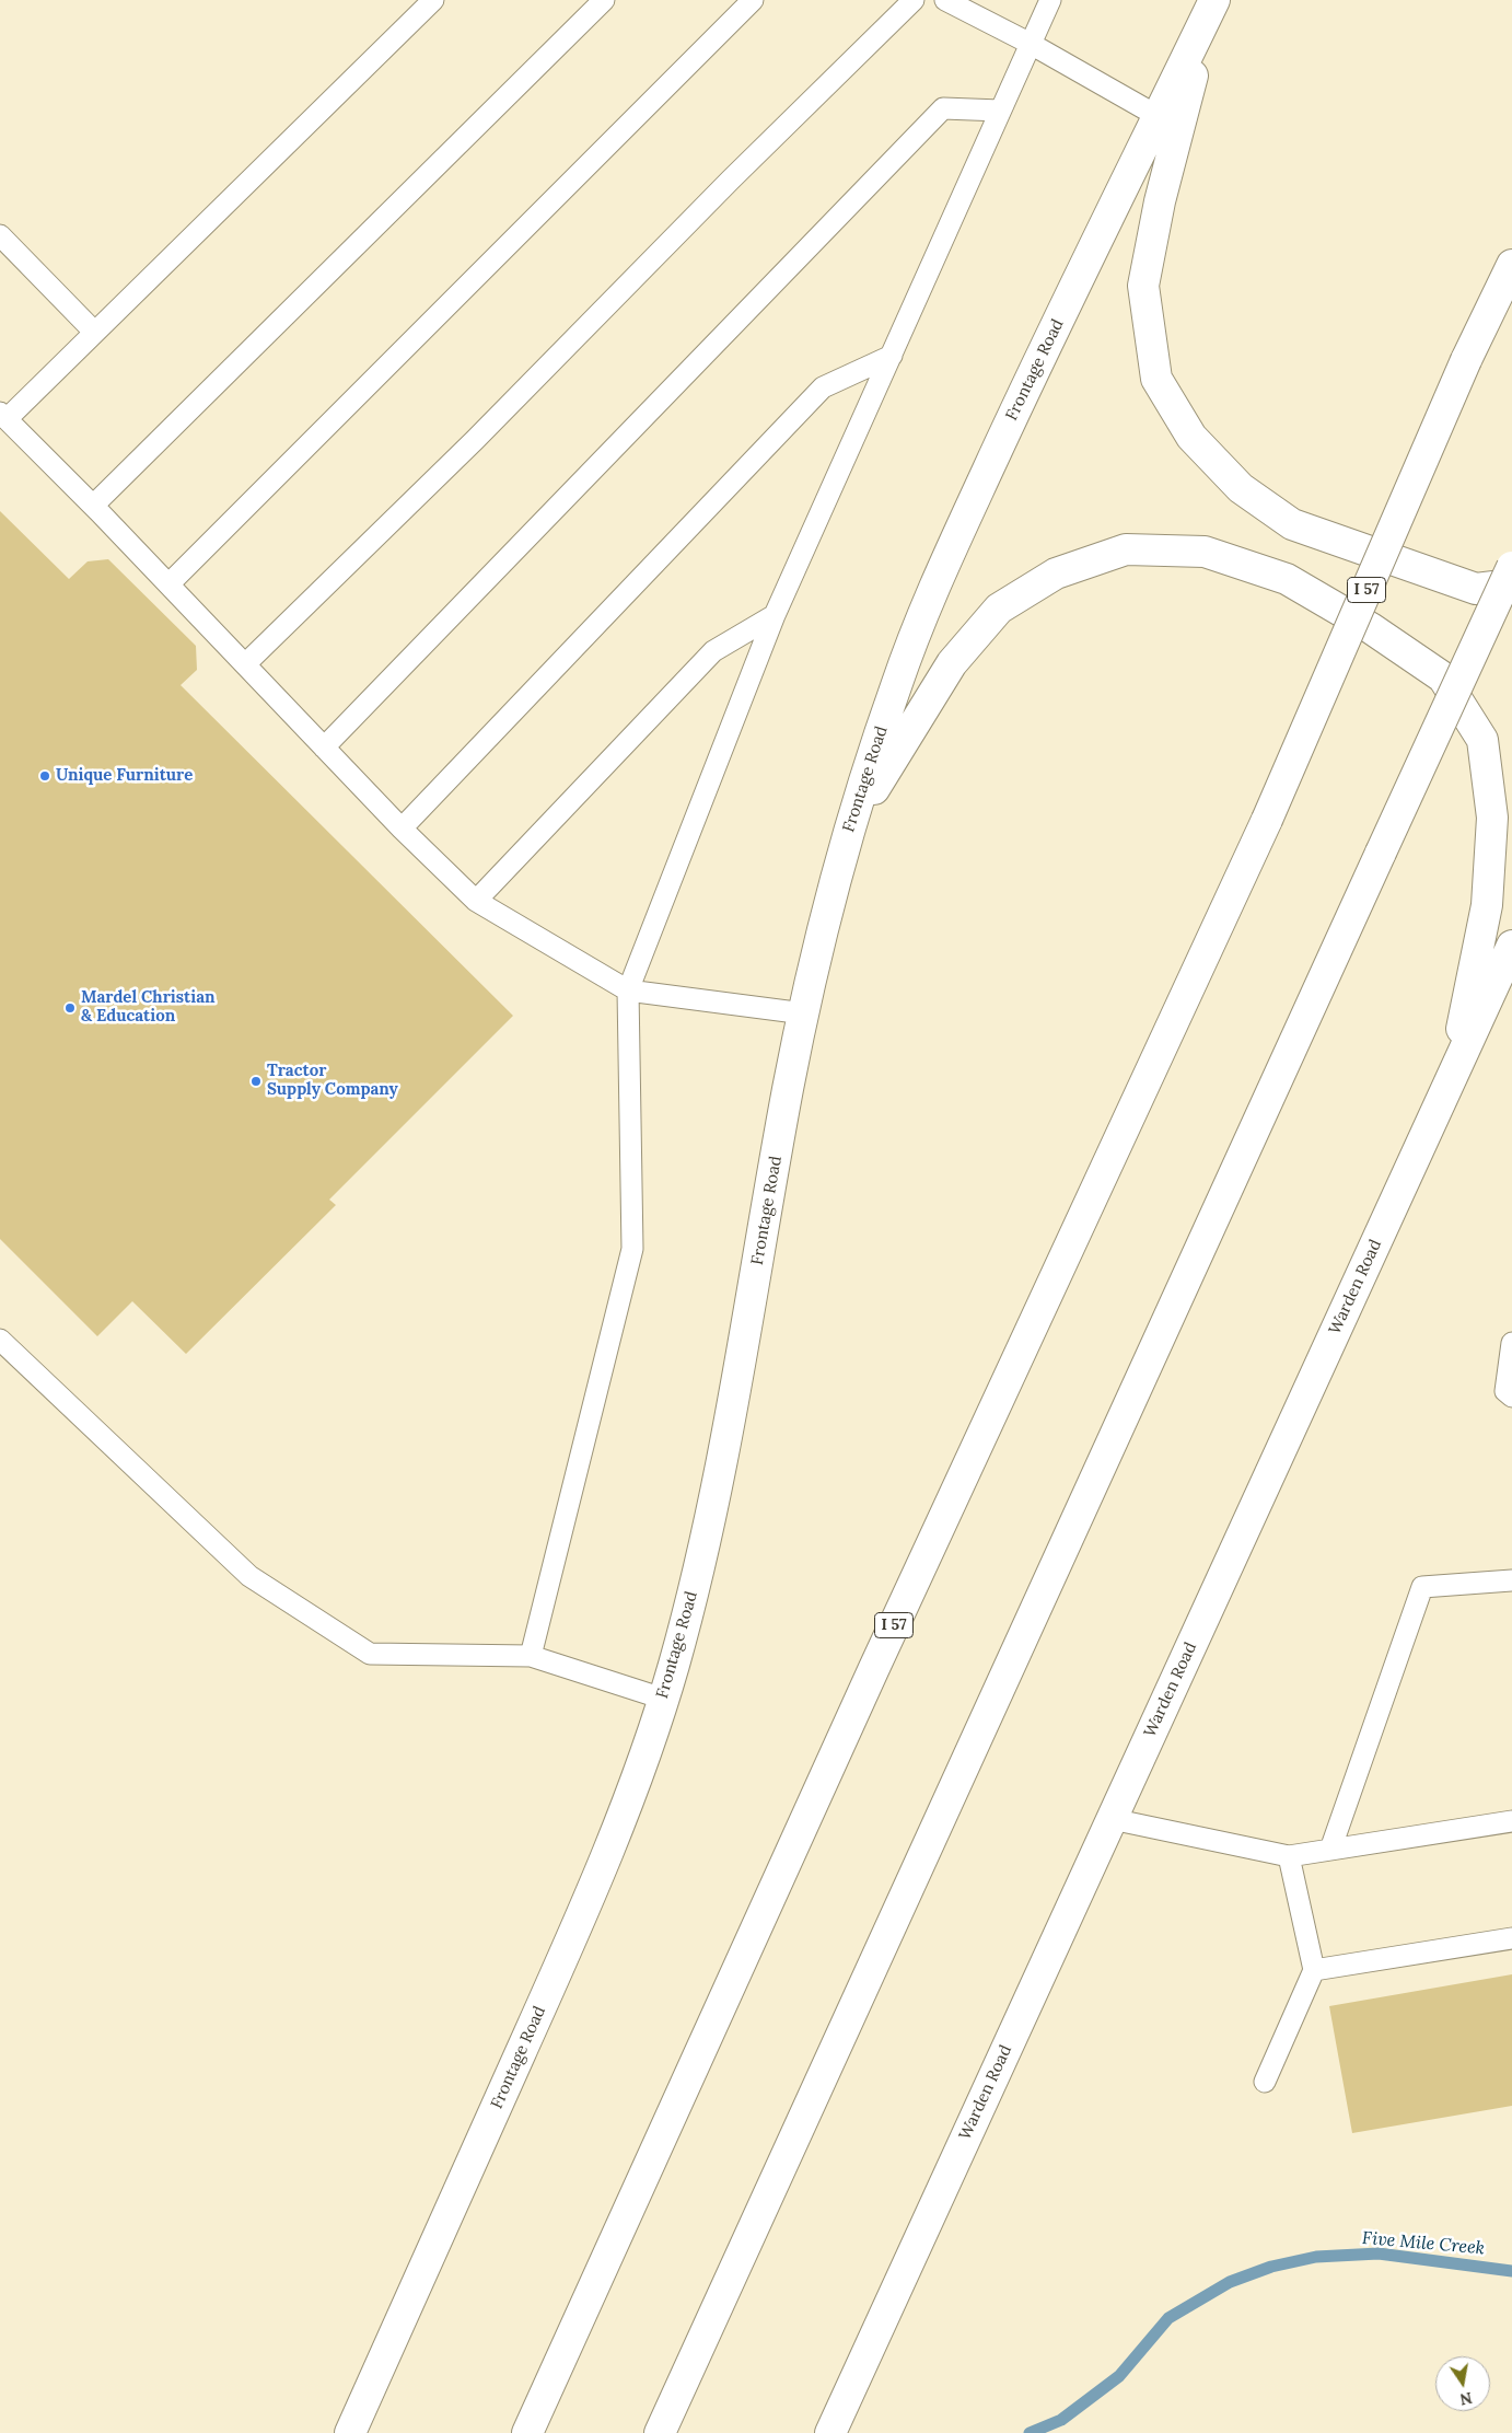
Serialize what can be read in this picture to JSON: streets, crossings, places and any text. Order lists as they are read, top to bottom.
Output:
{
  "streets": {
    "main road": ["Frontage Road", "I 57", "Warden Road"]
  },
  "water": ["Five Mile Creek"],
  "places": ["Unique Furniture", "Mardel Christian & Education", "Tractor Supply Company"],
  "north": "bottom"
}
